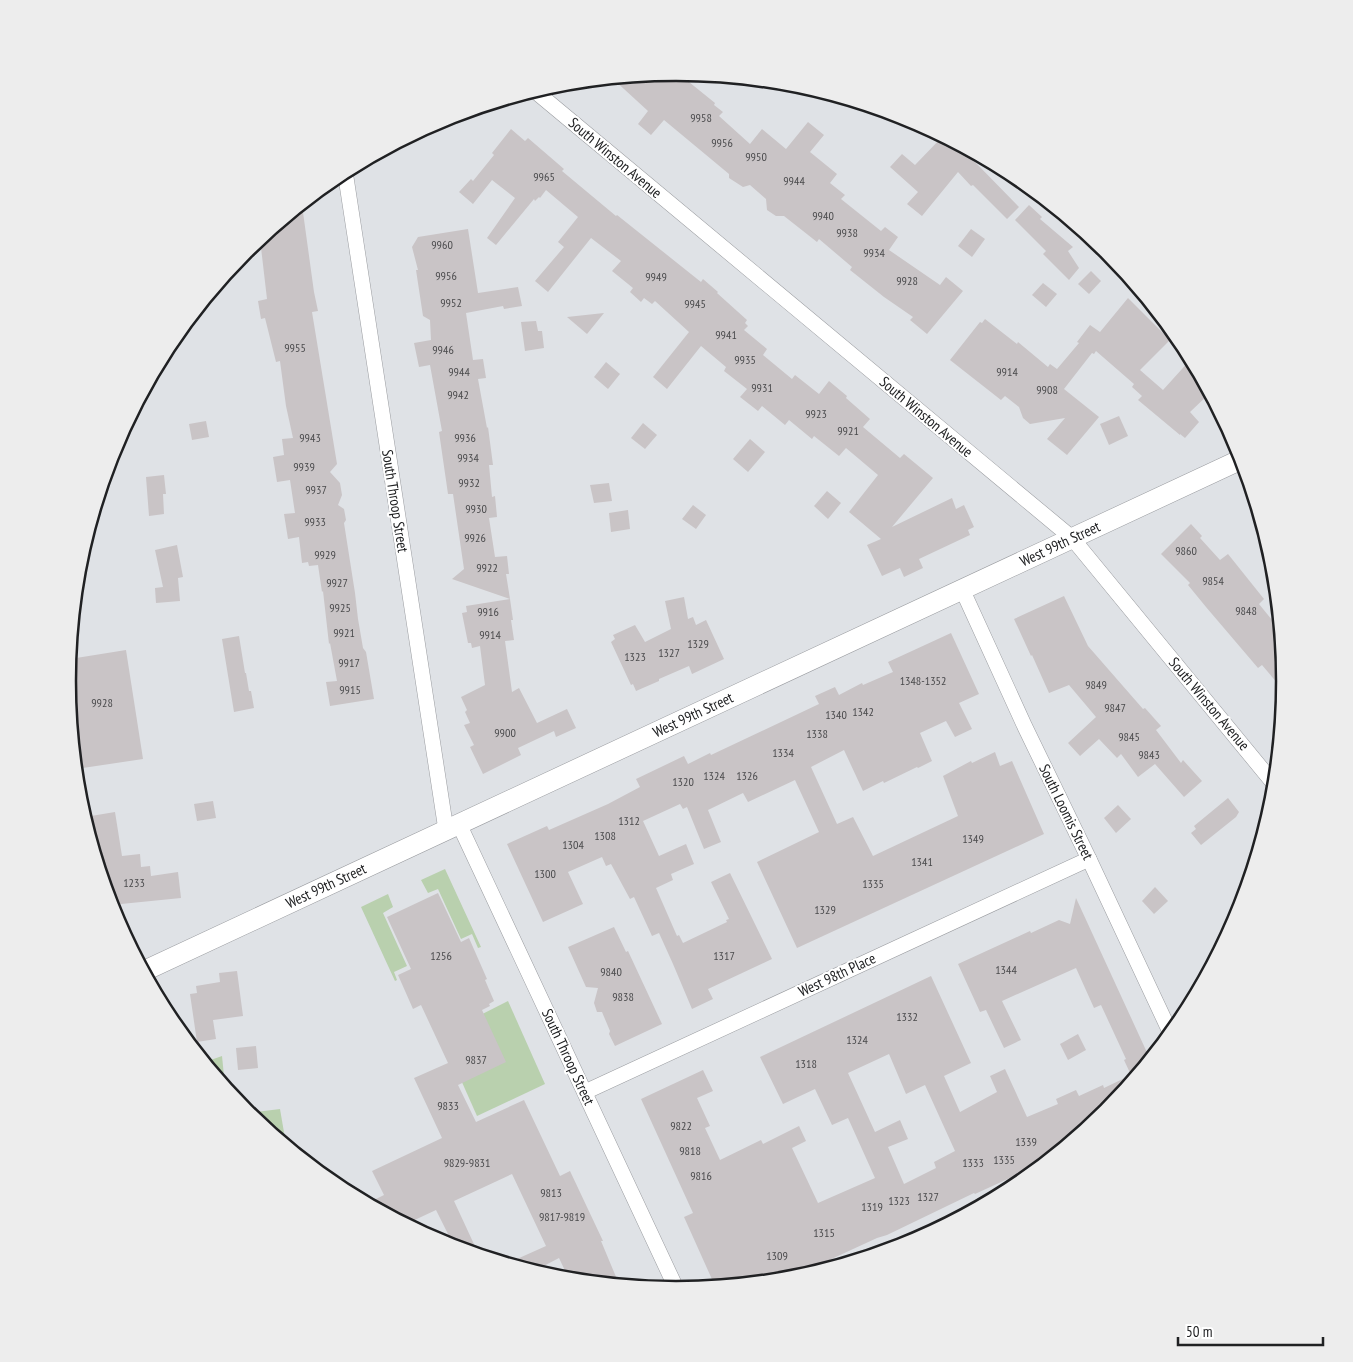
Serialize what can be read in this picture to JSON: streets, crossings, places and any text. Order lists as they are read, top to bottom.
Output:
{
  "streets": {
    "street": [
      "South Winston Avenue",
      "South Throop Street",
      "West 99th Street",
      "South Loomis Street",
      "West 98th Place"
    ]
  },
  "crossings": [
    ["South Winston Avenue", "West 99th Street"],
    ["South Throop Street", "West 99th Street"],
    ["South Throop Street", "West 98th Place"],
    ["West 99th Street", "South Loomis Street"],
    ["South Loomis Street", "West 98th Place"]
  ],
  "house_numbers": [
    "9958",
    "9956",
    "9950",
    "9965",
    "9944",
    "9940",
    "9938",
    "9960",
    "9934",
    "9956",
    "9949",
    "9928",
    "9952",
    "9945",
    "9941",
    "9955",
    "9946",
    "9935",
    "9944",
    "9914",
    "9931",
    "9908",
    "9942",
    "9923",
    "9921",
    "9943",
    "9936",
    "9934",
    "9939",
    "9932",
    "9937",
    "9930",
    "9933",
    "9926",
    "9860",
    "9929",
    "9922",
    "9854",
    "9927",
    "9925",
    "9848",
    "9916",
    "9921",
    "9914",
    "1329",
    "1327",
    "1323",
    "9917",
    "1348-1352",
    "9849",
    "9915",
    "9928",
    "9847",
    "1342",
    "1340",
    "9900",
    "1338",
    "9845",
    "1334",
    "9843",
    "1324",
    "1326",
    "1320",
    "1312",
    "1308",
    "1349",
    "1304",
    "1341",
    "1300",
    "1233",
    "1335",
    "1329",
    "1256",
    "1317",
    "1344",
    "9840",
    "9838",
    "1332",
    "1324",
    "9837",
    "1318",
    "9833",
    "9822",
    "1339",
    "9818",
    "1335",
    "9829-9831",
    "1333",
    "9816",
    "9813",
    "1327",
    "1323",
    "1319",
    "9817-9819",
    "1315",
    "1309"
  ],
  "scale_bar": "50 m"
}
